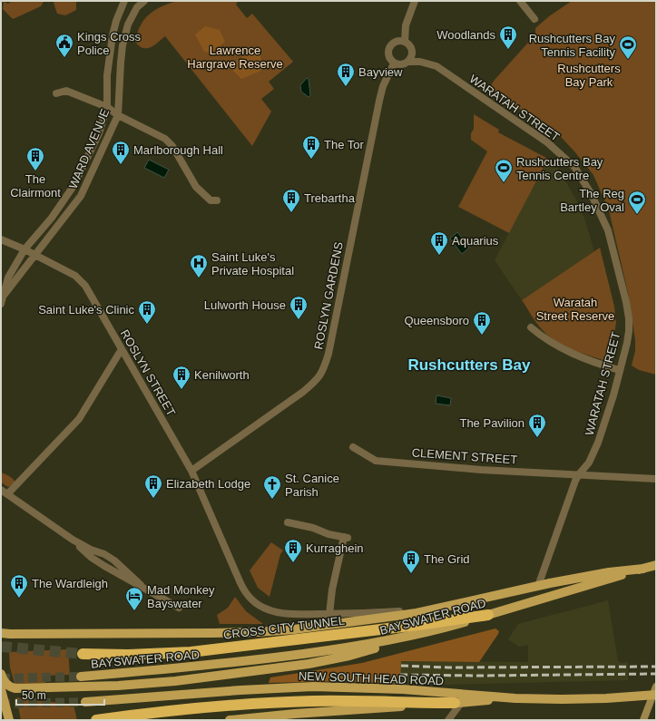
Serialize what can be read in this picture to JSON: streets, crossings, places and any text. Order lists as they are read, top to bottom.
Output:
{
  "streets": {
    "highway": ["CROSS CITY TUNNEL"],
    "main road": ["BAYSWATER ROAD", "NEW SOUTH HEAD ROAD"],
    "street": [
      "WARATAH STREET",
      "WARD AVENUE",
      "ROSLYN GARDENS",
      "ROSLYN STREET",
      "CLEMENT STREET"
    ]
  },
  "crossings": [
    ["WARATAH STREET", "ROSLYN GARDENS"],
    ["WARATAH STREET", "CLEMENT STREET"],
    ["WARD AVENUE", "ROSLYN STREET"],
    ["ROSLYN GARDENS", "ROSLYN STREET"],
    ["ROSLYN STREET", "BAYSWATER ROAD"],
    ["BAYSWATER ROAD", "CROSS CITY TUNNEL"]
  ],
  "districts": ["Rushcutters Bay"],
  "parks": ["Lawrence Hargrave Reserve", "Rushcutters Bay Park", "Waratah Street Reserve"],
  "places": {
    "building": [
      "Woodlands",
      "Bayview",
      "The Tor",
      "Marlborough Hall",
      "The Clairmont",
      "Trebartha",
      "Aquarius",
      "Lulworth House",
      "Saint Luke's Clinic",
      "Queensboro",
      "Kenilworth",
      "The Pavilion",
      "Elizabeth Lodge",
      "Kurraghein",
      "The Grid",
      "The Wardleigh"
    ],
    "public building": ["Kings Cross Police"],
    "sports": ["Rushcutters Bay Tennis Facility", "Rushcutters Bay Tennis Centre", "The Reg Bartley Oval"],
    "hospital": ["Saint Luke's Private Hospital"],
    "church": ["St. Canice Parish"],
    "hotel": ["Mad Monkey Bayswater"]
  },
  "scale_bar": "50 m"
}
